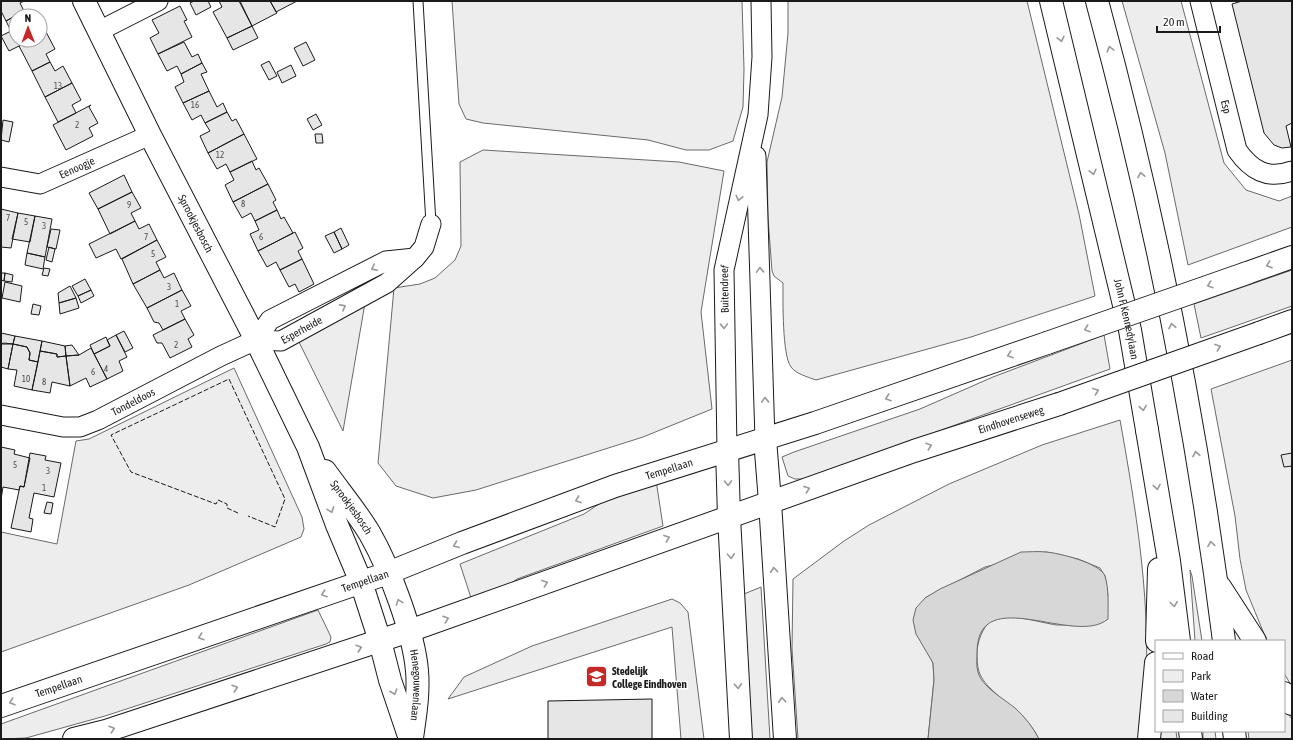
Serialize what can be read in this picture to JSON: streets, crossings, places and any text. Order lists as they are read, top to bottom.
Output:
{
  "streets": {
    "main road": [
      "Sprookjesbosch",
      "John F. Kennedylaan",
      "Eindhovenseweg",
      "Tempellaan",
      "Henegouwenlaan"
    ],
    "street": [
      "Esp",
      "Eenoogje",
      "Buitendreef",
      "Esperheide",
      "Tondeldoos"
    ]
  },
  "crossings": [
    ["Eenoogje", "Sprookjesbosch"],
    ["Sprookjesbosch", "Esperheide"],
    ["Sprookjesbosch", "Tondeldoos"],
    ["Sprookjesbosch", "Tempellaan"],
    ["Sprookjesbosch", "Henegouwenlaan"],
    ["Buitendreef", "Tempellaan"],
    ["Esperheide", "Tondeldoos"]
  ],
  "places": {
    "school or university": ["Stedelijk College Eindhoven"]
  },
  "house_numbers": [
    "13",
    "16",
    "2",
    "12",
    "8",
    "9",
    "7",
    "5",
    "3",
    "7",
    "6",
    "5",
    "3",
    "1",
    "2",
    "4",
    "6",
    "10",
    "8",
    "5",
    "3",
    "1"
  ],
  "legend": [
    "Road",
    "Park",
    "Water",
    "Building"
  ],
  "scale_bar": "20 m",
  "north": "top"
}
